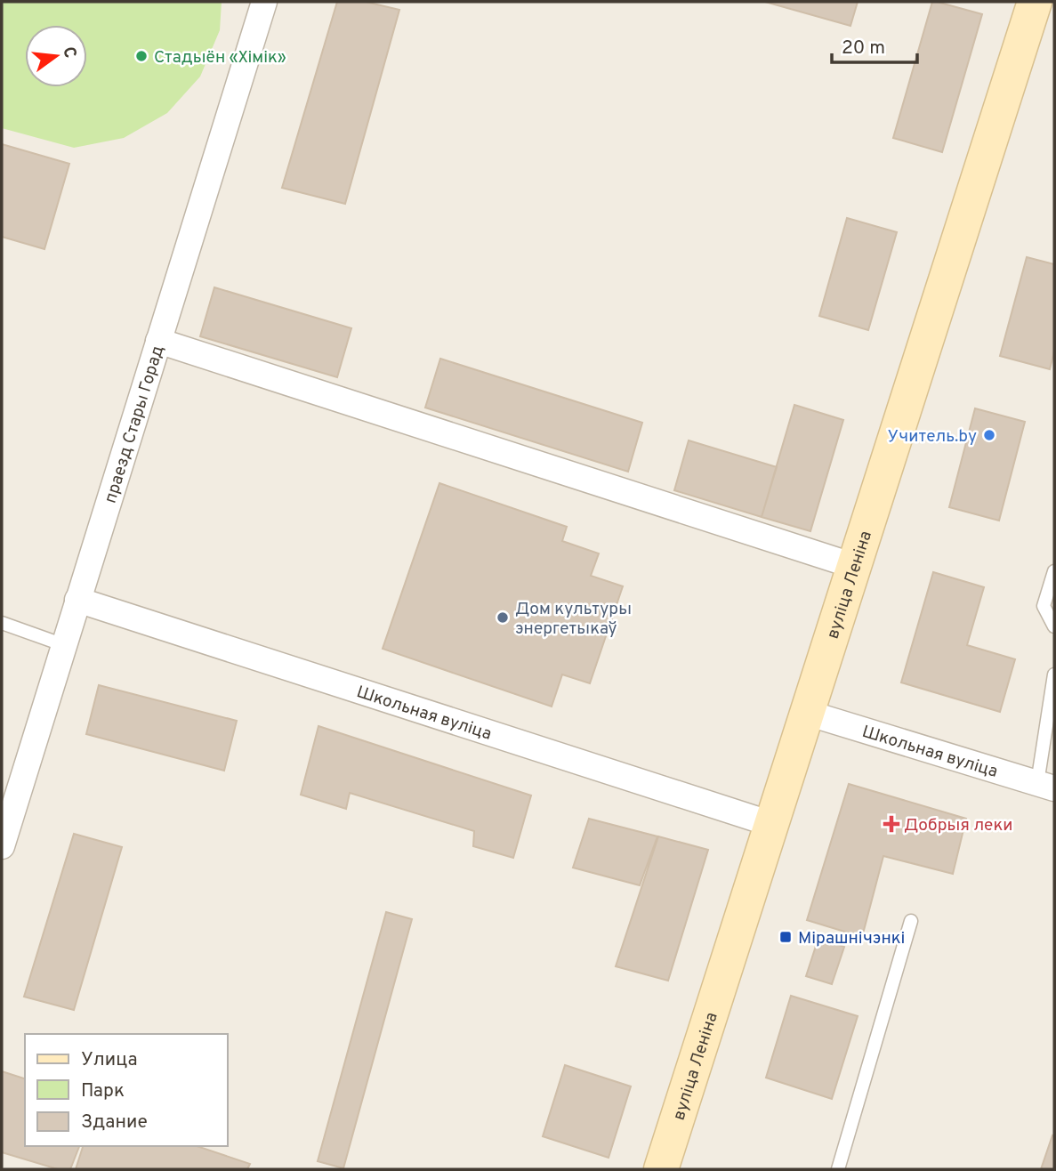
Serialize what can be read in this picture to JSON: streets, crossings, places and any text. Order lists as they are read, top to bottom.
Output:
{
  "streets": {
    "street": ["праезд Стары Горад", "вуліца Леніна", "Школьная вуліца"]
  },
  "crossings": [
    ["праезд Стары Горад", "Школьная вуліца"],
    ["вуліца Леніна", "Школьная вуліца"]
  ],
  "places": {
    "other": ["Стадыён «Хімік»", "Учитель.by", "Дом культуры энергетыкаў"],
    "health": ["Добрыя леки"],
    "transit": ["Мірашнічэнкі"]
  },
  "legend": ["Улица", "Парк", "Здание"],
  "scale_bar": "20 m",
  "north": "right"
}
